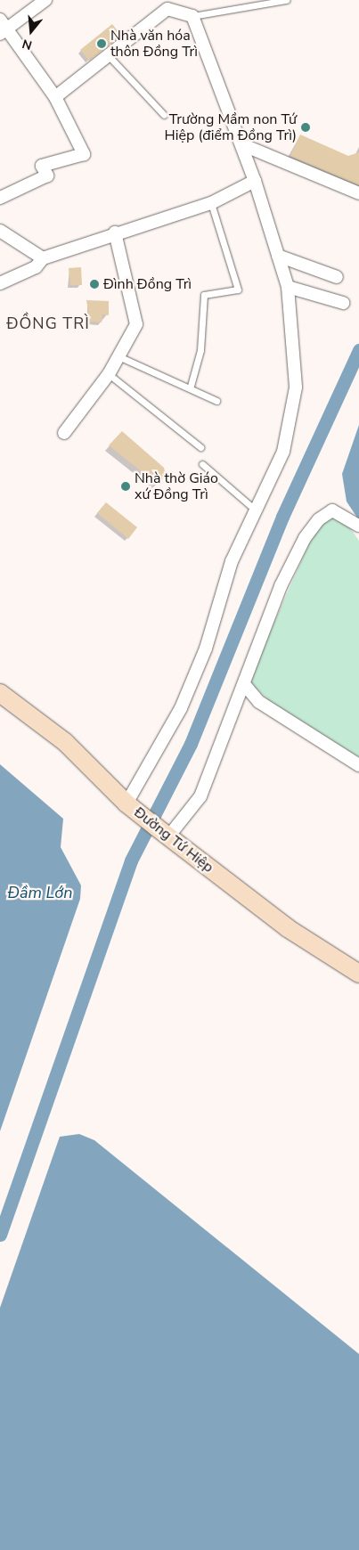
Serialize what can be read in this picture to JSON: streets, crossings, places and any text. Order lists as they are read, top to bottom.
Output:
{
  "streets": {
    "street": ["Đường Tứ Hiệp"]
  },
  "districts": ["ĐỒNG TRÌ"],
  "water": ["Đầm Lớn"],
  "places": [
    "Nhà văn hóa thôn Đồng Trì",
    "Trường Mầm non Tứ Hiệp (điểm Đồng Trì)",
    "Đình Đồng Trì",
    "Nhà thờ Giáo xứ Đồng Trì"
  ],
  "north": "bottom"
}
